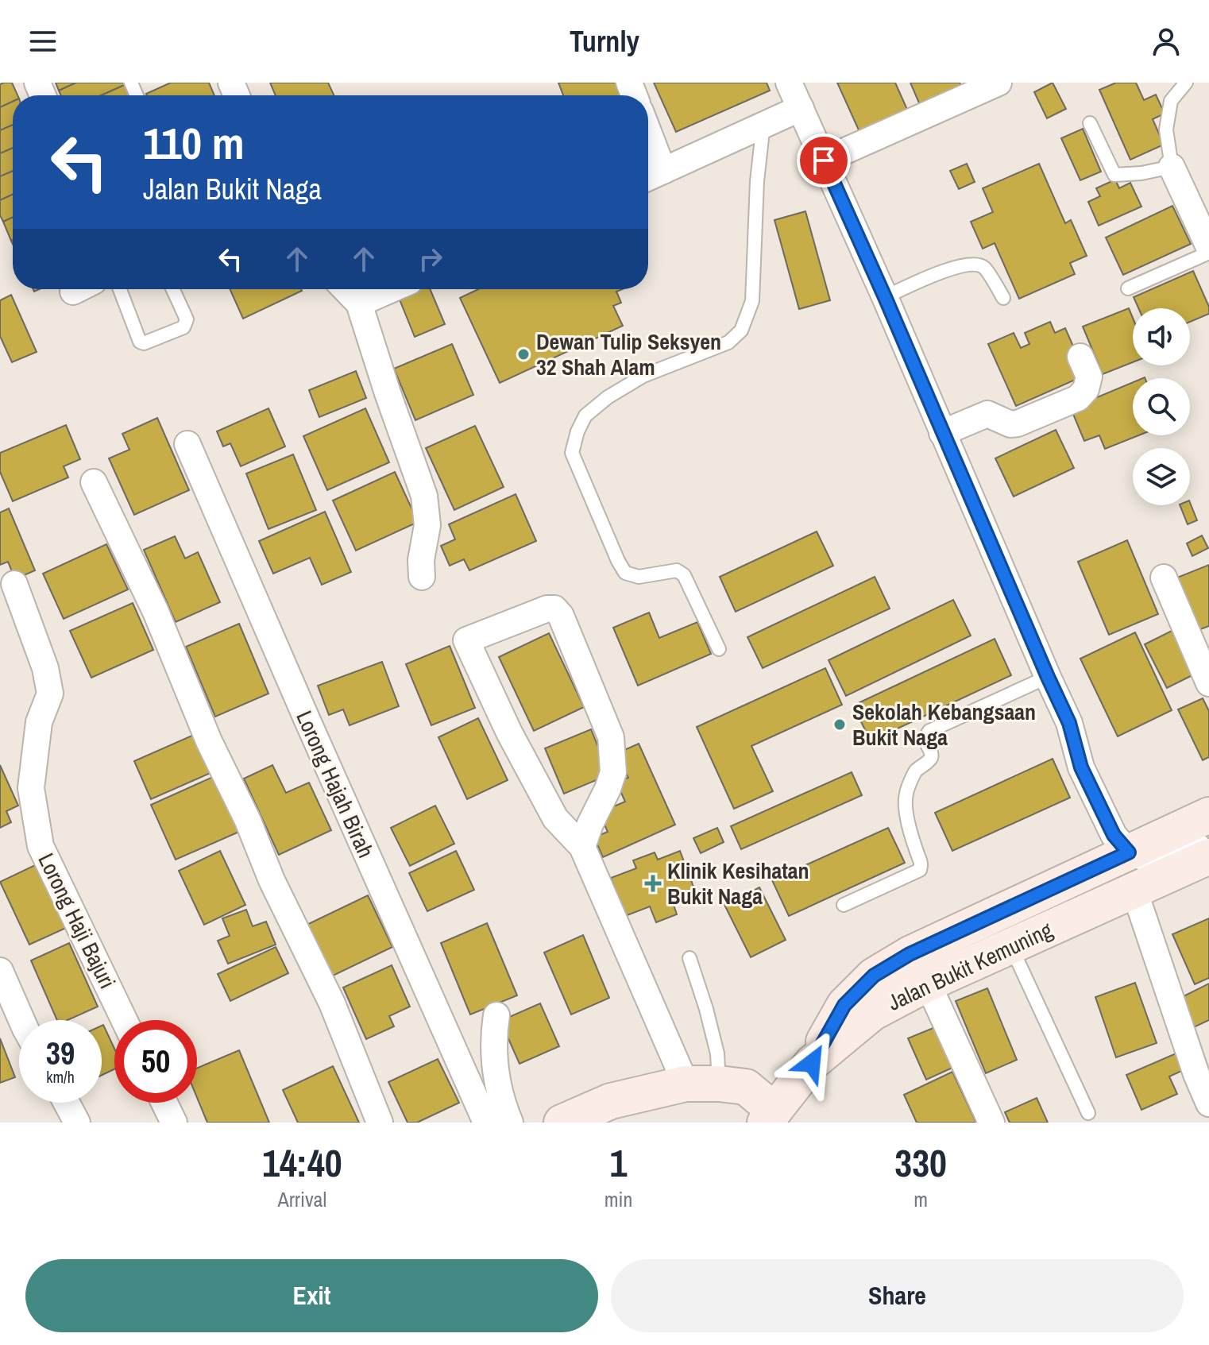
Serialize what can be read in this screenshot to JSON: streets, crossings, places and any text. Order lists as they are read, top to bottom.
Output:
{
  "streets": {
    "main road": ["Jalan Bukit Kemuning"],
    "street": ["Lorong Hajah Birah", "Lorong Haji Bajuri"]
  },
  "places": {
    "other": ["Dewan Tulip Seksyen 32 Shah Alam", "Sekolah Kebangsaan Bukit Naga"],
    "health": ["Klinik Kesihatan Bukit Naga"]
  },
  "page": {
    "header": "Turnly",
    "turn": ["110 m", "Jalan Bukit Naga"],
    "speed": "39 km/h",
    "limit": "50",
    "eta": [
      "14:40",
      "Arrival",
      "1",
      "min",
      "330",
      "m"
    ],
    "buttons": ["Exit", "Share"]
  }
}
